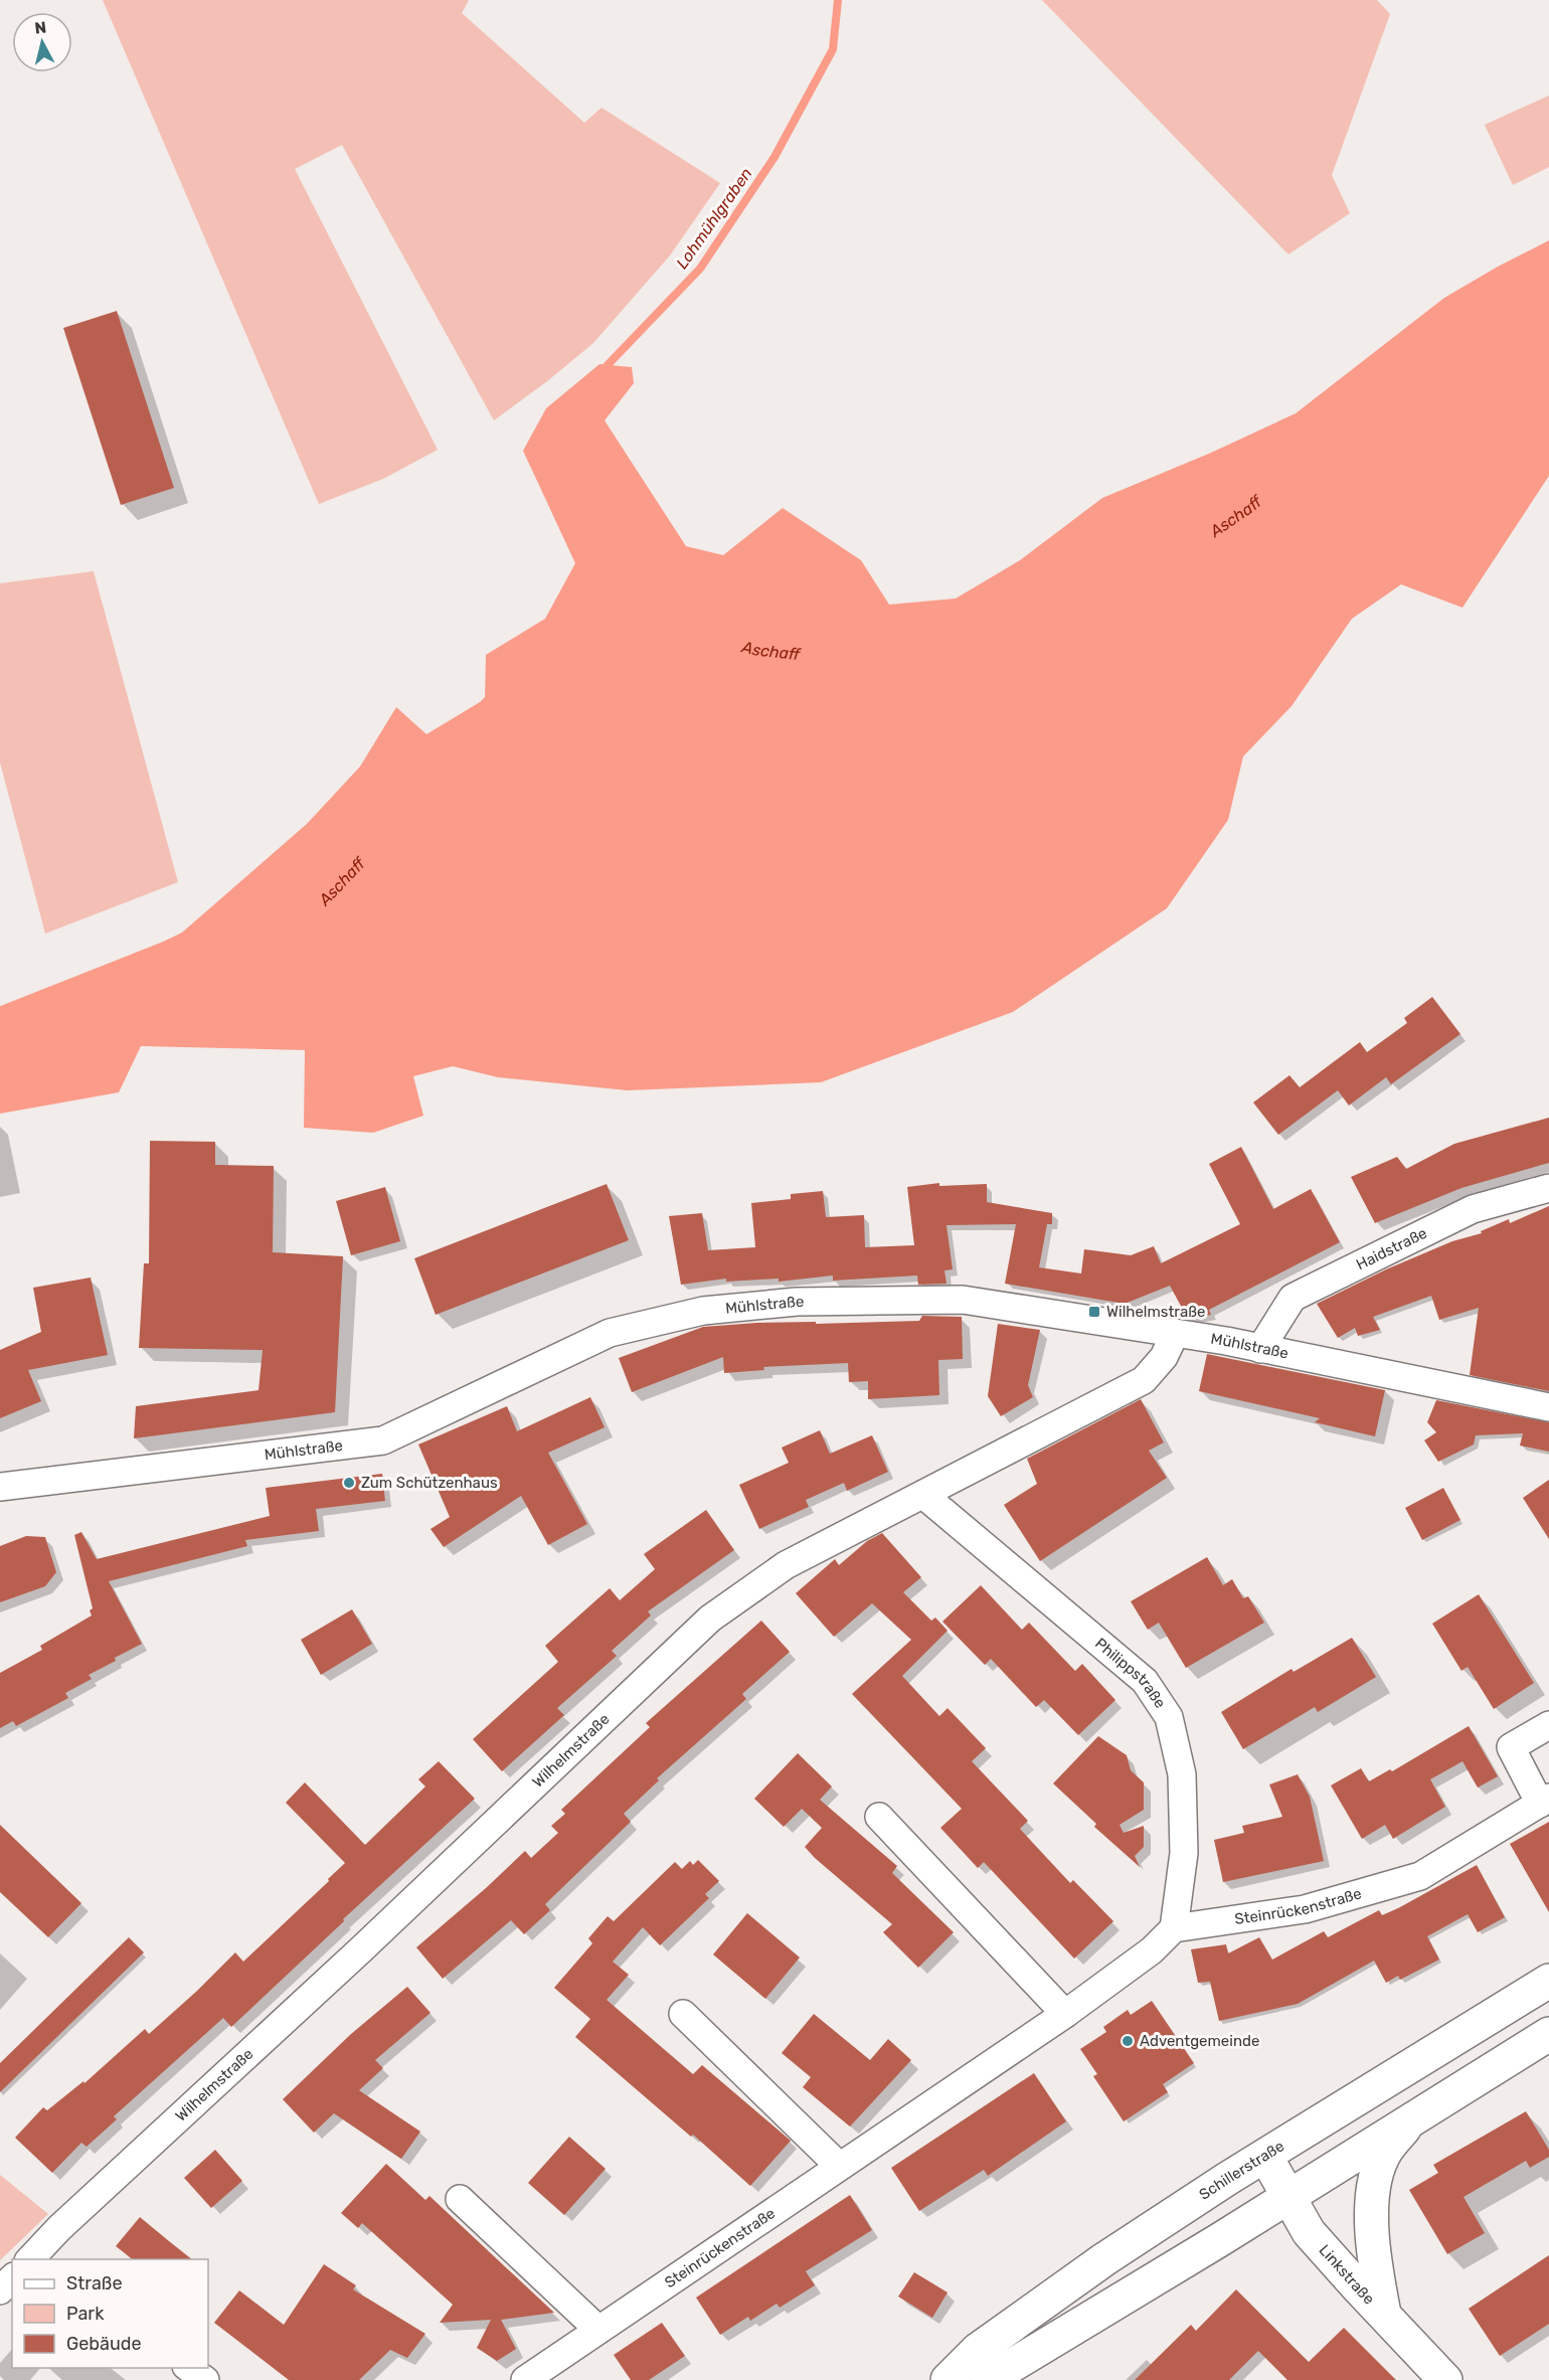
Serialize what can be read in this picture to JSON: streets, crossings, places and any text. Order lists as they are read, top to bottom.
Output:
{
  "streets": {
    "main road": ["Schillerstraße", "Linkstraße"],
    "street": [
      "Haidstraße",
      "Mühlstraße",
      "Philippstraße",
      "Wilhelmstraße",
      "Steinrückenstraße"
    ]
  },
  "crossings": [
    ["Haidstraße", "Mühlstraße"],
    ["Mühlstraße", "Wilhelmstraße"],
    ["Philippstraße", "Wilhelmstraße"],
    ["Philippstraße", "Steinrückenstraße"],
    ["Schillerstraße", "Linkstraße"]
  ],
  "water": ["Lohmühlgraben", "Aschaff"],
  "places": {
    "transit": ["Wilhelmstraße"],
    "other": ["Zum Schützenhaus", "Adventgemeinde"]
  },
  "legend": ["Straße", "Park", "Gebäude"],
  "north": "top"
}
